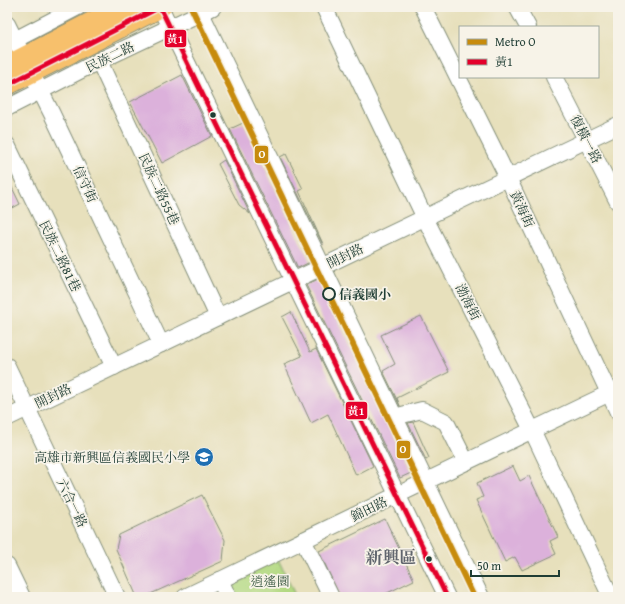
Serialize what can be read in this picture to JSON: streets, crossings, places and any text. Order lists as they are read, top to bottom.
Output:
{
  "streets": {
    "main road": ["民族二路"],
    "street": [
      "復橫一路",
      "信守街",
      "民族二路55巷",
      "黃海街",
      "民族二路81巷",
      "開封路",
      "渤海街",
      "六合一路",
      "錦田路"
    ]
  },
  "crossings": [
    ["民族二路", "信守街"],
    ["民族二路", "民族二路55巷"],
    ["復橫一路", "開封路"],
    ["信守街", "開封路"],
    ["民族二路55巷", "開封路"],
    ["黃海街", "開封路"],
    ["黃海街", "錦田路"],
    ["民族二路81巷", "開封路"],
    ["開封路", "渤海街"],
    ["開封路", "六合一路"],
    ["渤海街", "錦田路"]
  ],
  "districts": ["新興區"],
  "parks": ["逍遙園"],
  "places": {
    "other": ["信義國小"],
    "school or university": ["高雄市新興區信義國民小學"]
  },
  "lines": ["metro line O", "transit line 黃1"],
  "legend": ["Metro O", "黃1"],
  "scale_bar": "50 m"
}
